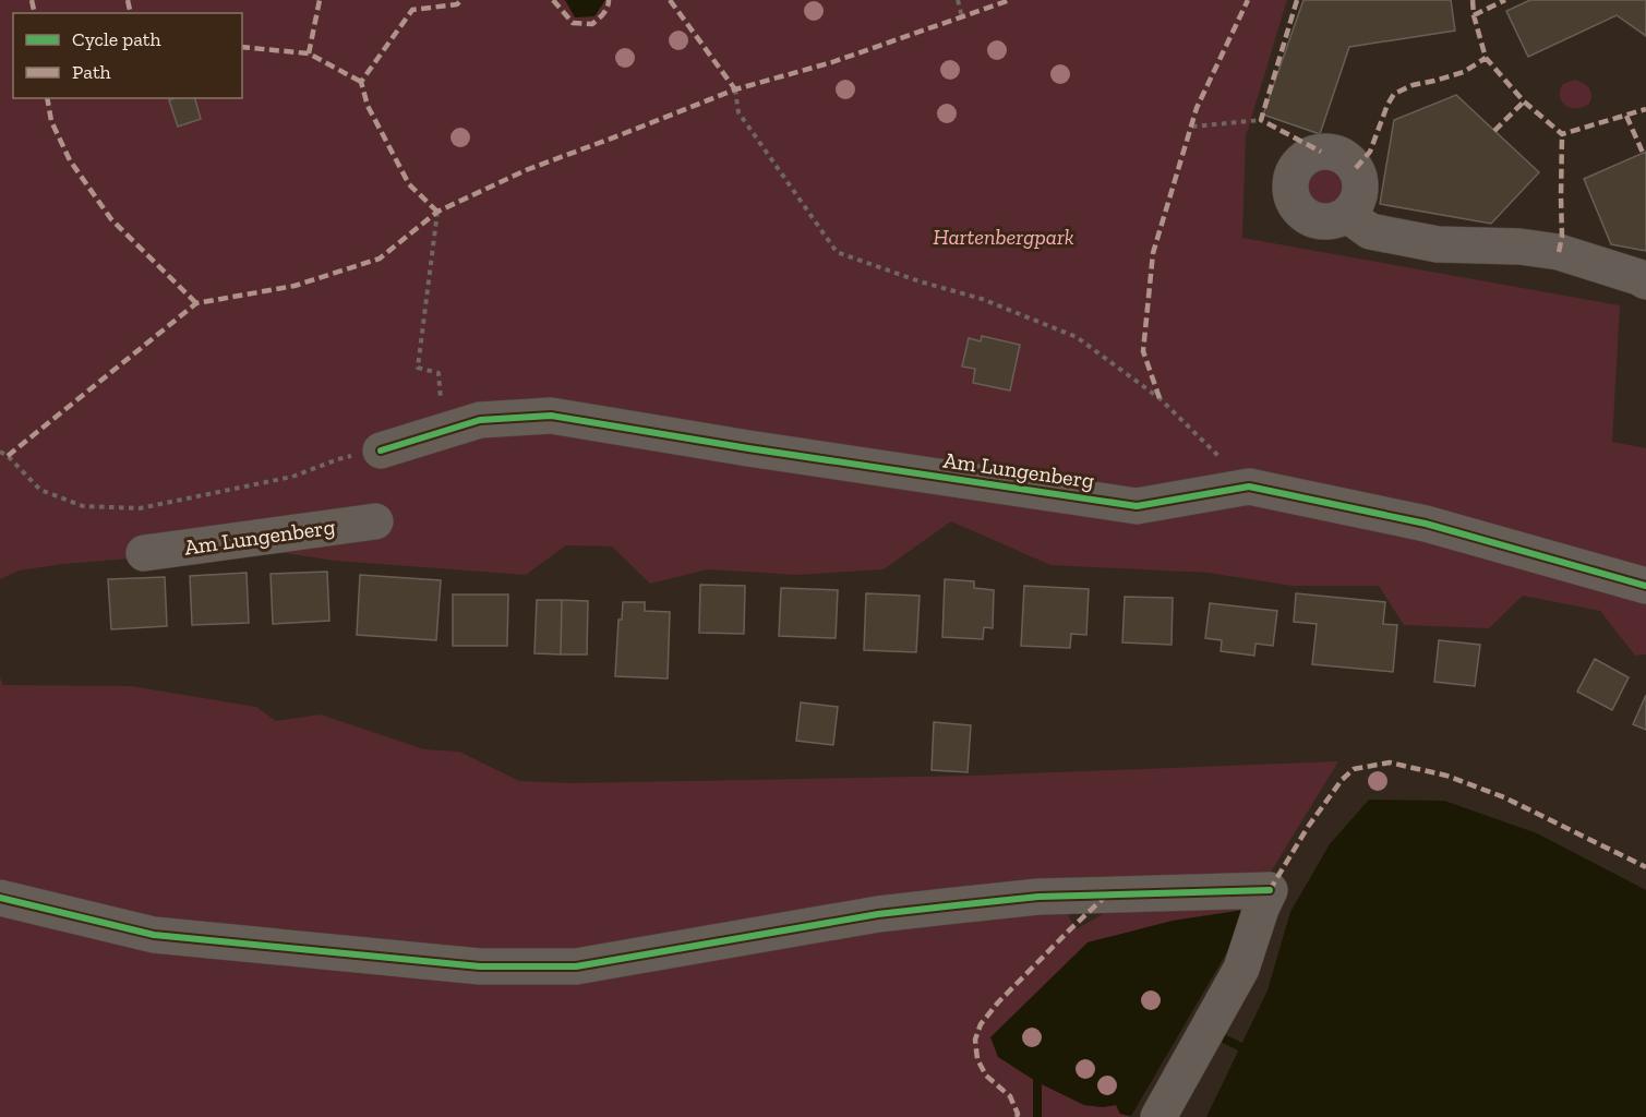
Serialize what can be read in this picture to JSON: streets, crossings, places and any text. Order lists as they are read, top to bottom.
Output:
{
  "streets": {
    "street": ["Am Lungenberg"]
  },
  "parks": ["Hartenbergpark"],
  "legend": ["Cycle path", "Path"]
}
